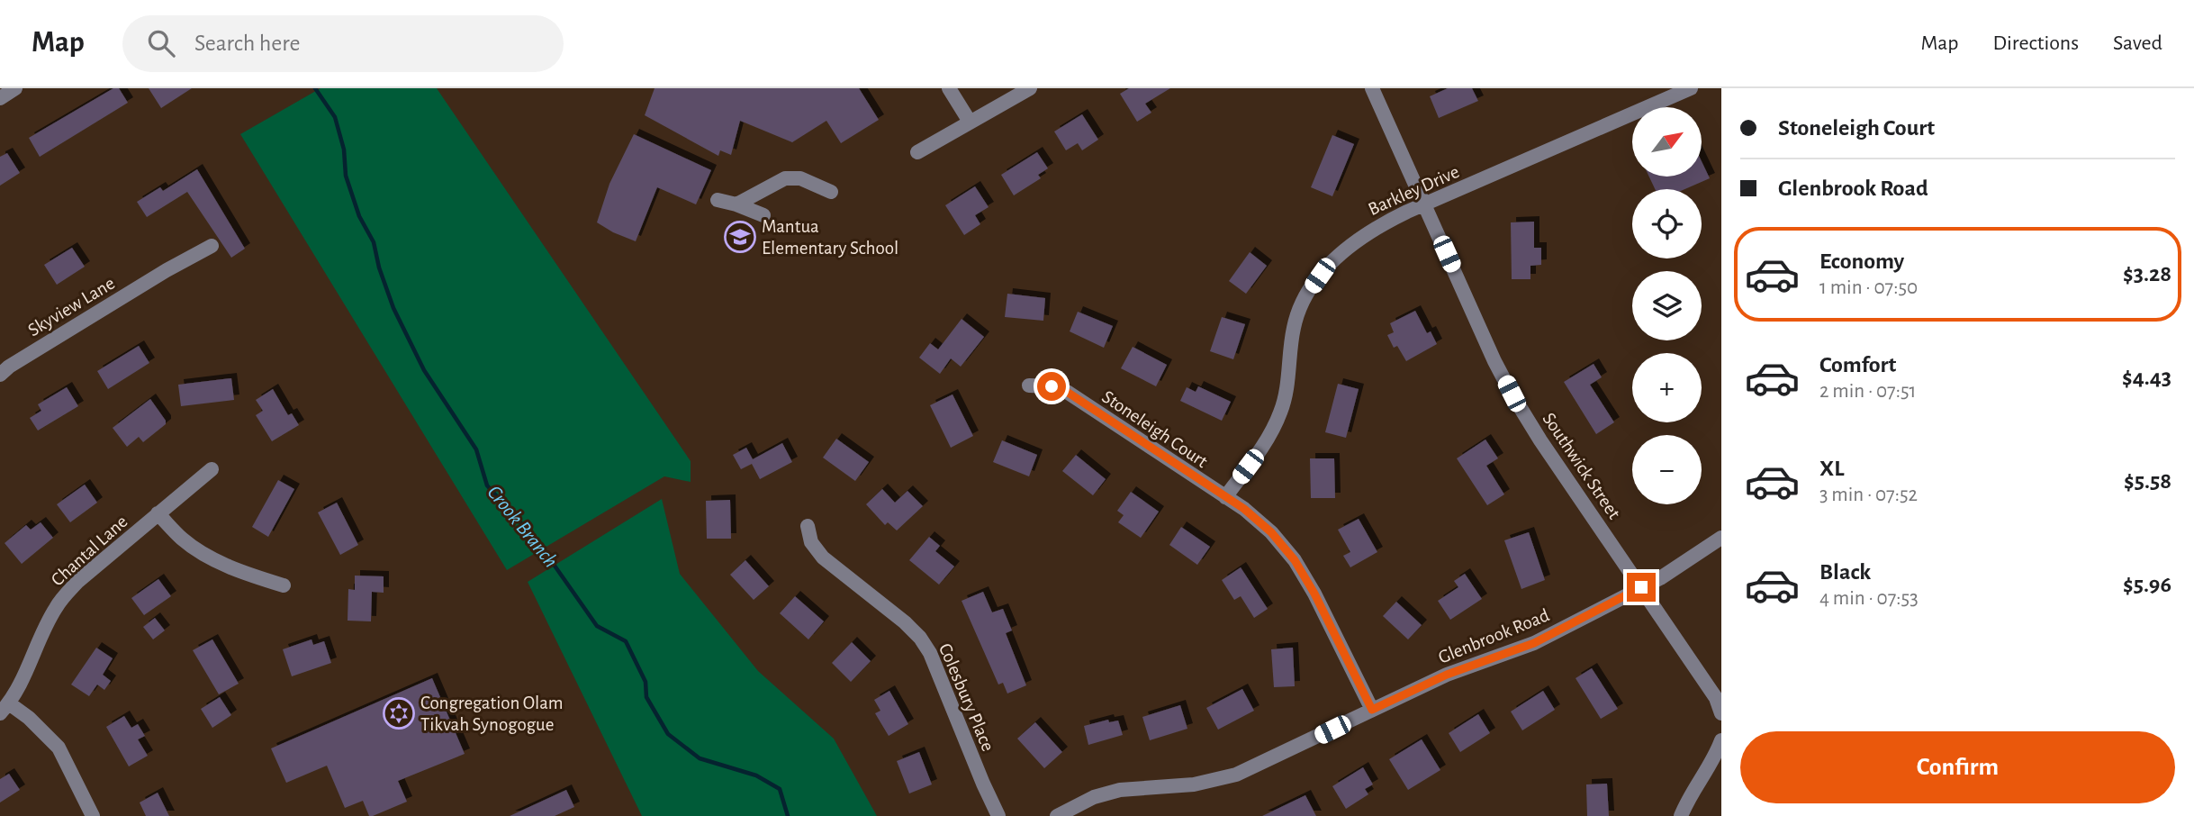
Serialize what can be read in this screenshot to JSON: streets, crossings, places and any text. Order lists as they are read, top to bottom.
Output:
{
  "streets": {
    "street": [
      "Barkley Drive",
      "Skyview Lane",
      "Stoneleigh Court",
      "Southwick Street",
      "Chantal Lane",
      "Glenbrook Road",
      "Colesbury Place"
    ]
  },
  "crossings": [
    ["Barkley Drive", "Stoneleigh Court"],
    ["Barkley Drive", "Southwick Street"],
    ["Stoneleigh Court", "Glenbrook Road"],
    ["Southwick Street", "Glenbrook Road"]
  ],
  "water": ["Crook Branch"],
  "places": {
    "school or university": ["Mantua Elementary School"],
    "synagogue": ["Congregation Olam Tikvah Synogogue"]
  },
  "north": "top right",
  "page": {
    "header": "Map",
    "search": "Search here",
    "nav": ["Map", "Directions", "Saved"],
    "banner": ["Stoneleigh Court", "Glenbrook Road"],
    "map_buttons": ["+", "−"],
    "list": [
      {
        "name": "Economy",
        "note": "1 min · 07:50",
        "value": "$3.28"
      },
      {
        "name": "Comfort",
        "note": "2 min · 07:51",
        "value": "$4.43"
      },
      {
        "name": "XL",
        "note": "3 min · 07:52",
        "value": "$5.58"
      },
      {
        "name": "Black",
        "note": "4 min · 07:53",
        "value": "$5.96"
      }
    ],
    "buttons": "Confirm"
  }
}
